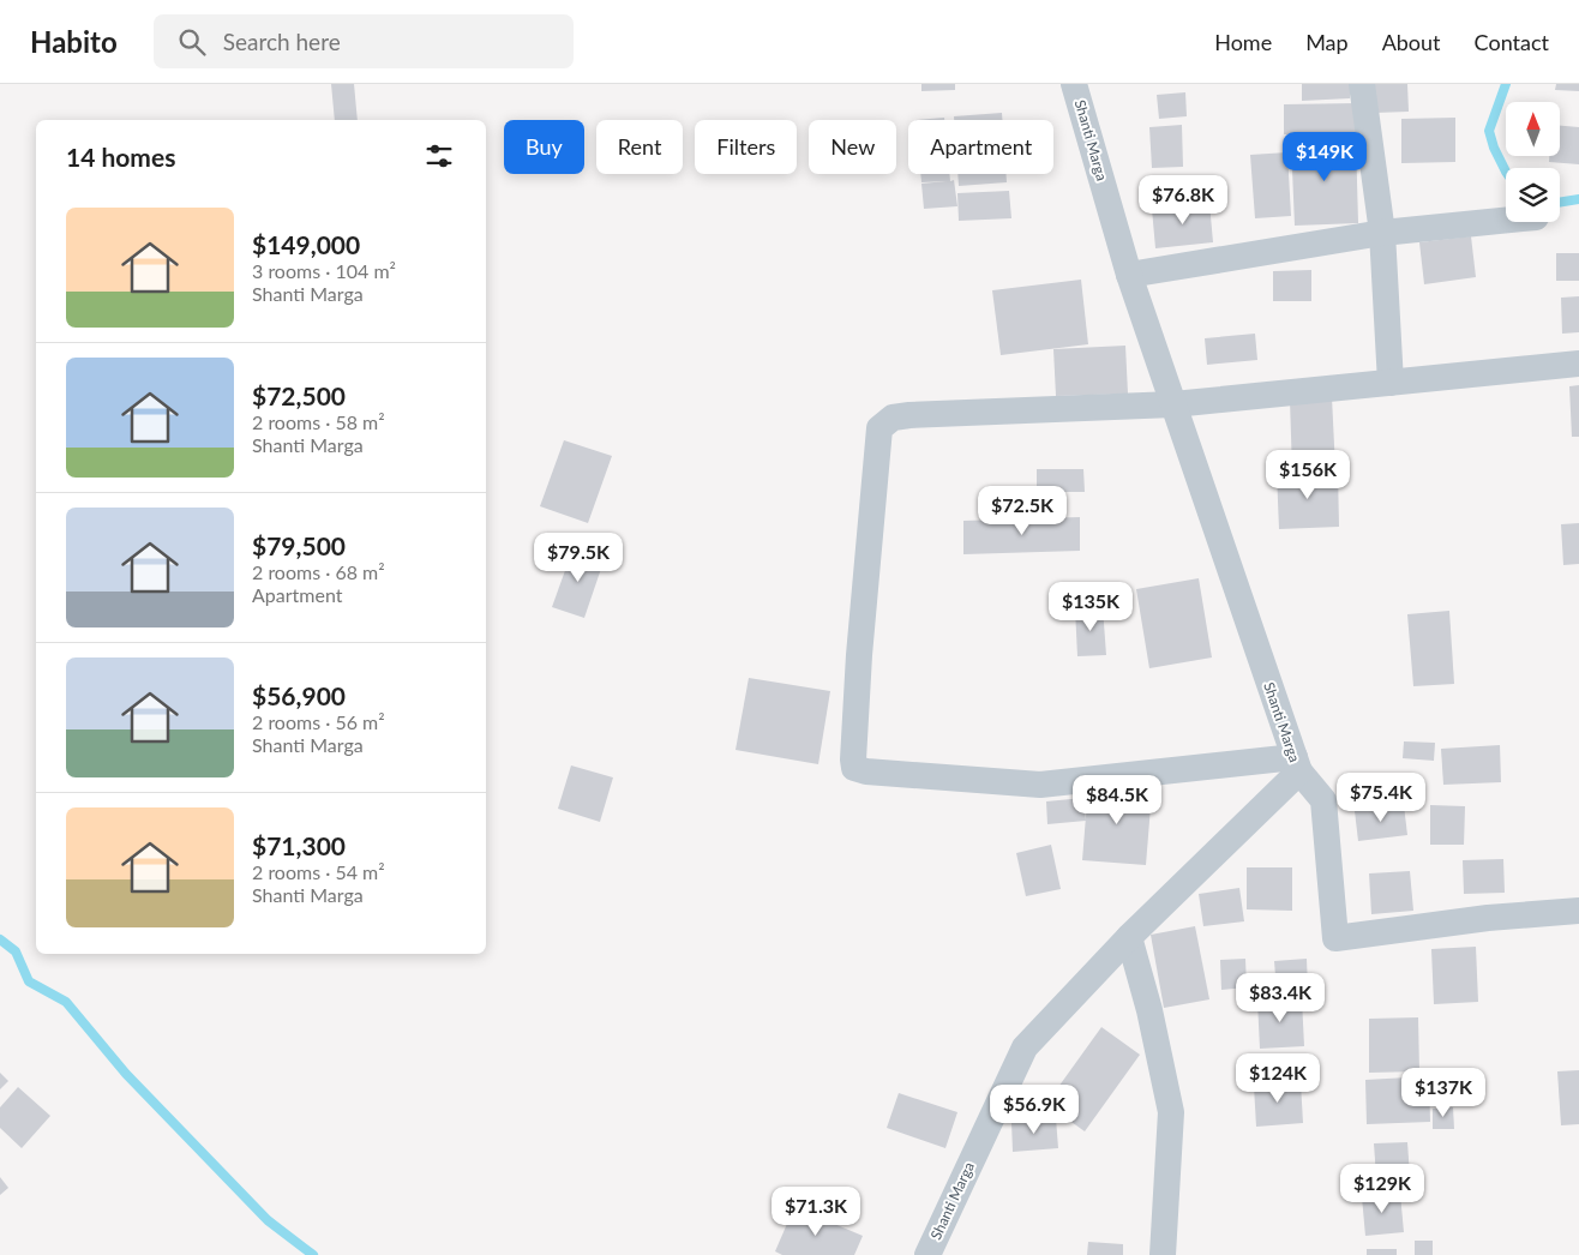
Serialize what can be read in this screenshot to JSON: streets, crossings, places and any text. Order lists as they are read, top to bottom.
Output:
{
  "streets": {
    "street": ["Shanti Marga"]
  },
  "north": "top",
  "page": {
    "header": "Habito",
    "search": "Search here",
    "nav": [
      "Home",
      "Map",
      "About",
      "Contact"
    ],
    "chip": [
      "Buy",
      "Rent",
      "Filters",
      "New",
      "Apartment"
    ],
    "heading": "14 homes",
    "price": [
      "$149K",
      "$76.8K",
      "$156K",
      "$72.5K",
      "$79.5K",
      "$135K",
      "$75.4K",
      "$84.5K",
      "$83.4K",
      "$124K",
      "$137K",
      "$56.9K",
      "$129K",
      "$71.3K"
    ],
    "list": [
      {
        "name": "$149,000",
        "note": "3 rooms · 104 m² · Shanti Marga"
      },
      {
        "name": "$72,500",
        "note": "2 rooms · 58 m² · Shanti Marga"
      },
      {
        "name": "$79,500",
        "note": "2 rooms · 68 m² · Apartment"
      },
      {
        "name": "$56,900",
        "note": "2 rooms · 56 m² · Shanti Marga"
      },
      {
        "name": "$71,300",
        "note": "2 rooms · 54 m² · Shanti Marga"
      }
    ]
  }
}
